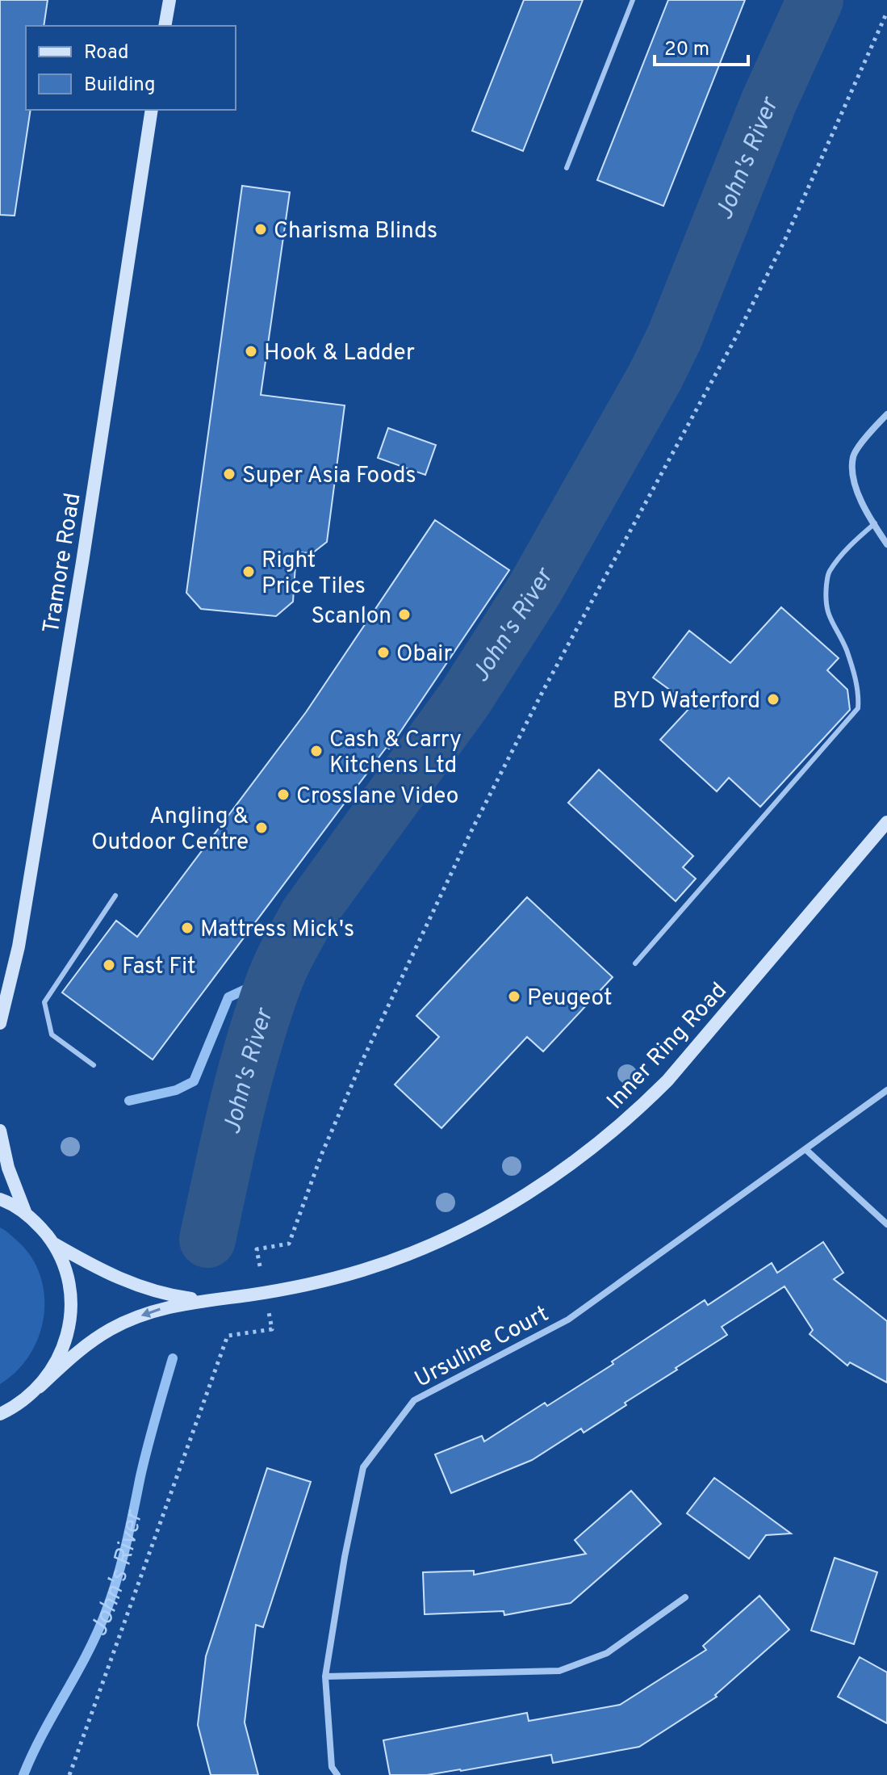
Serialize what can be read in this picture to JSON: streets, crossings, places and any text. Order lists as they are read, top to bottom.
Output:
{
  "streets": {
    "main road": ["Tramore Road", "Inner Ring Road"],
    "street": ["Ursuline Court"]
  },
  "water": ["John's River"],
  "places": [
    "Charisma Blinds",
    "Hook & Ladder",
    "Super Asia Foods",
    "Right Price Tiles",
    "Scanlon",
    "Obair",
    "BYD Waterford",
    "Cash & Carry Kitchens Ltd",
    "Crosslane Video",
    "Angling & Outdoor Centre",
    "Mattress Mick's",
    "Fast Fit",
    "Peugeot"
  ],
  "legend": ["Road", "Building"],
  "scale_bar": "20 m"
}
